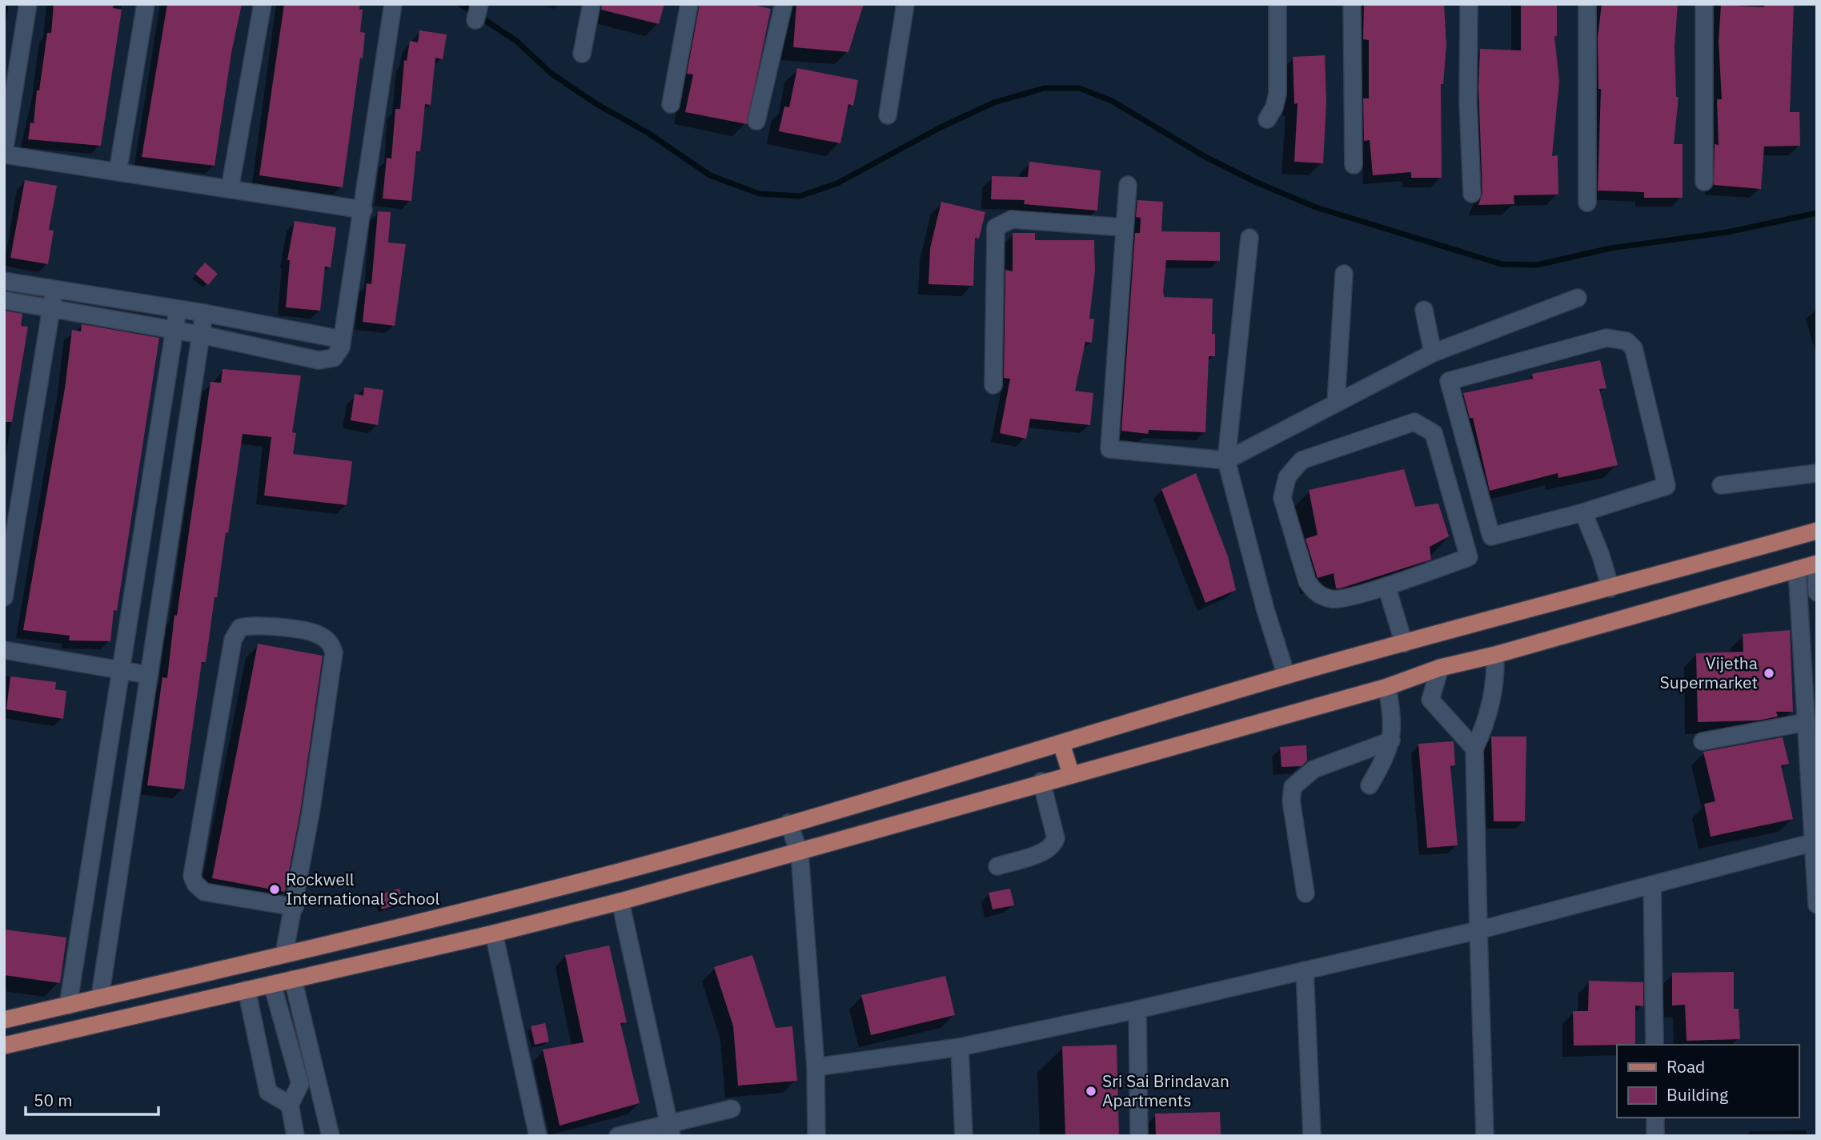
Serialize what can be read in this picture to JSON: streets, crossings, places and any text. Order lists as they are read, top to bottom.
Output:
{
  "places": ["Vijetha Supermarket", "Rockwell International School", "Sri Sai Brindavan Apartments"],
  "legend": ["Road", "Building"],
  "scale_bar": "50 m"
}
